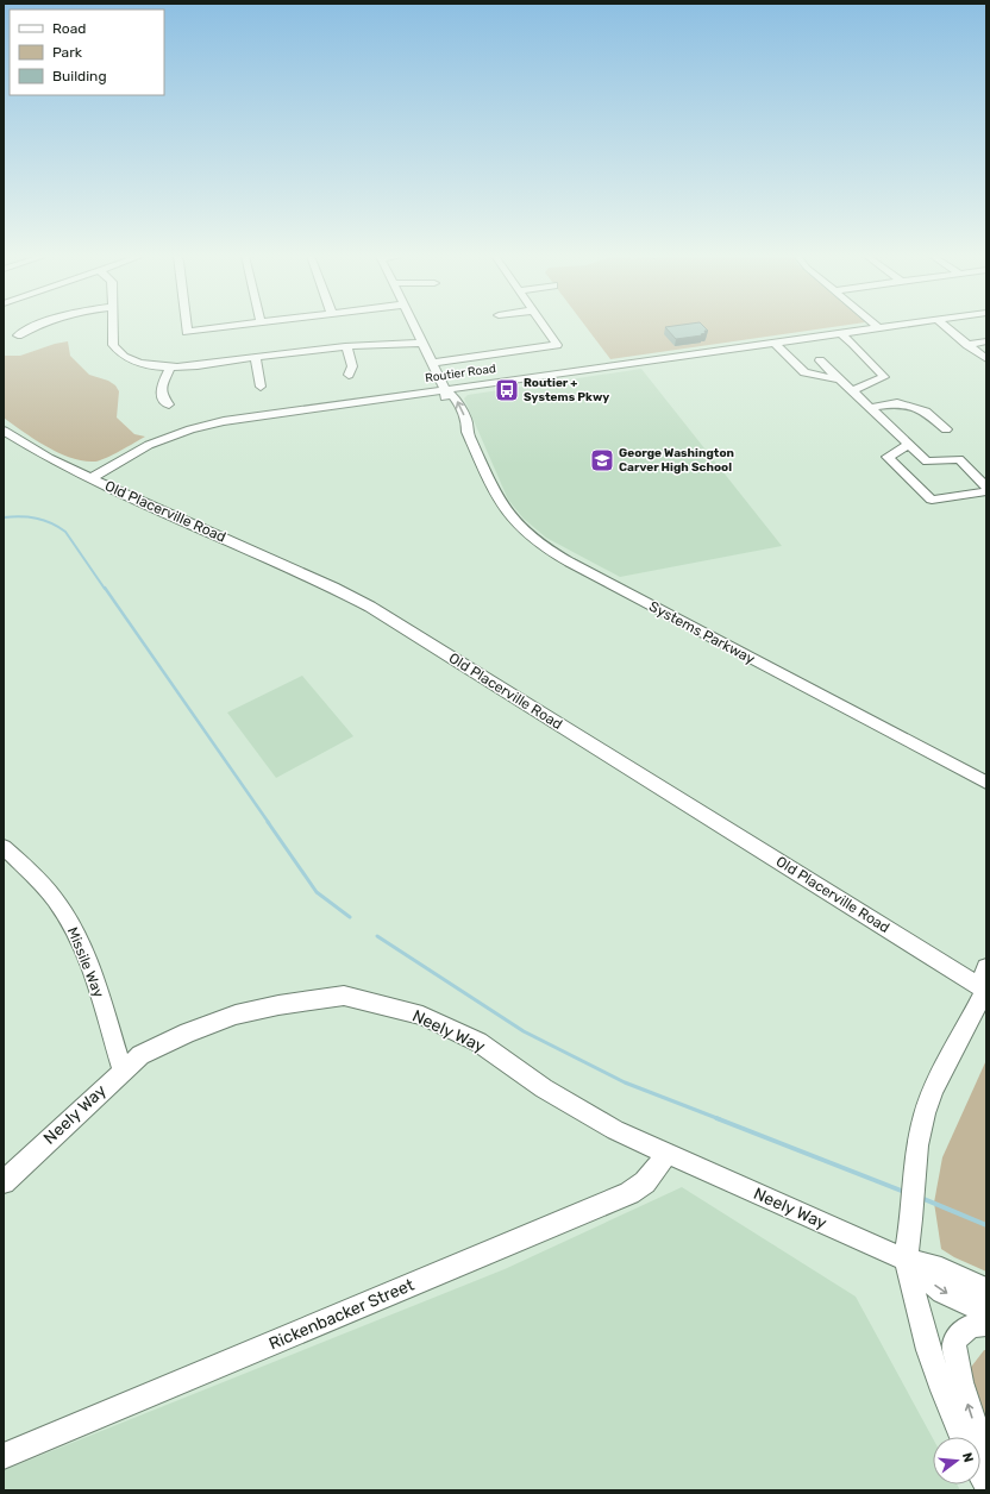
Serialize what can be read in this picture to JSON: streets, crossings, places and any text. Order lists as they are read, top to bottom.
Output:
{
  "streets": {
    "street": [
      "Routier Road",
      "Old Placerville Road",
      "Systems Parkway",
      "Missile Way",
      "Neely Way",
      "Rickenbacker Street"
    ]
  },
  "crossings": [
    ["Routier Road", "Old Placerville Road"],
    ["Routier Road", "Systems Parkway"],
    ["Missile Way", "Neely Way"],
    ["Neely Way", "Rickenbacker Street"]
  ],
  "places": {
    "bus stop": ["Routier + Systems Pkwy"],
    "school or university": ["George Washington Carver High School"]
  },
  "legend": ["Road", "Park", "Building"],
  "north": "right"
}
